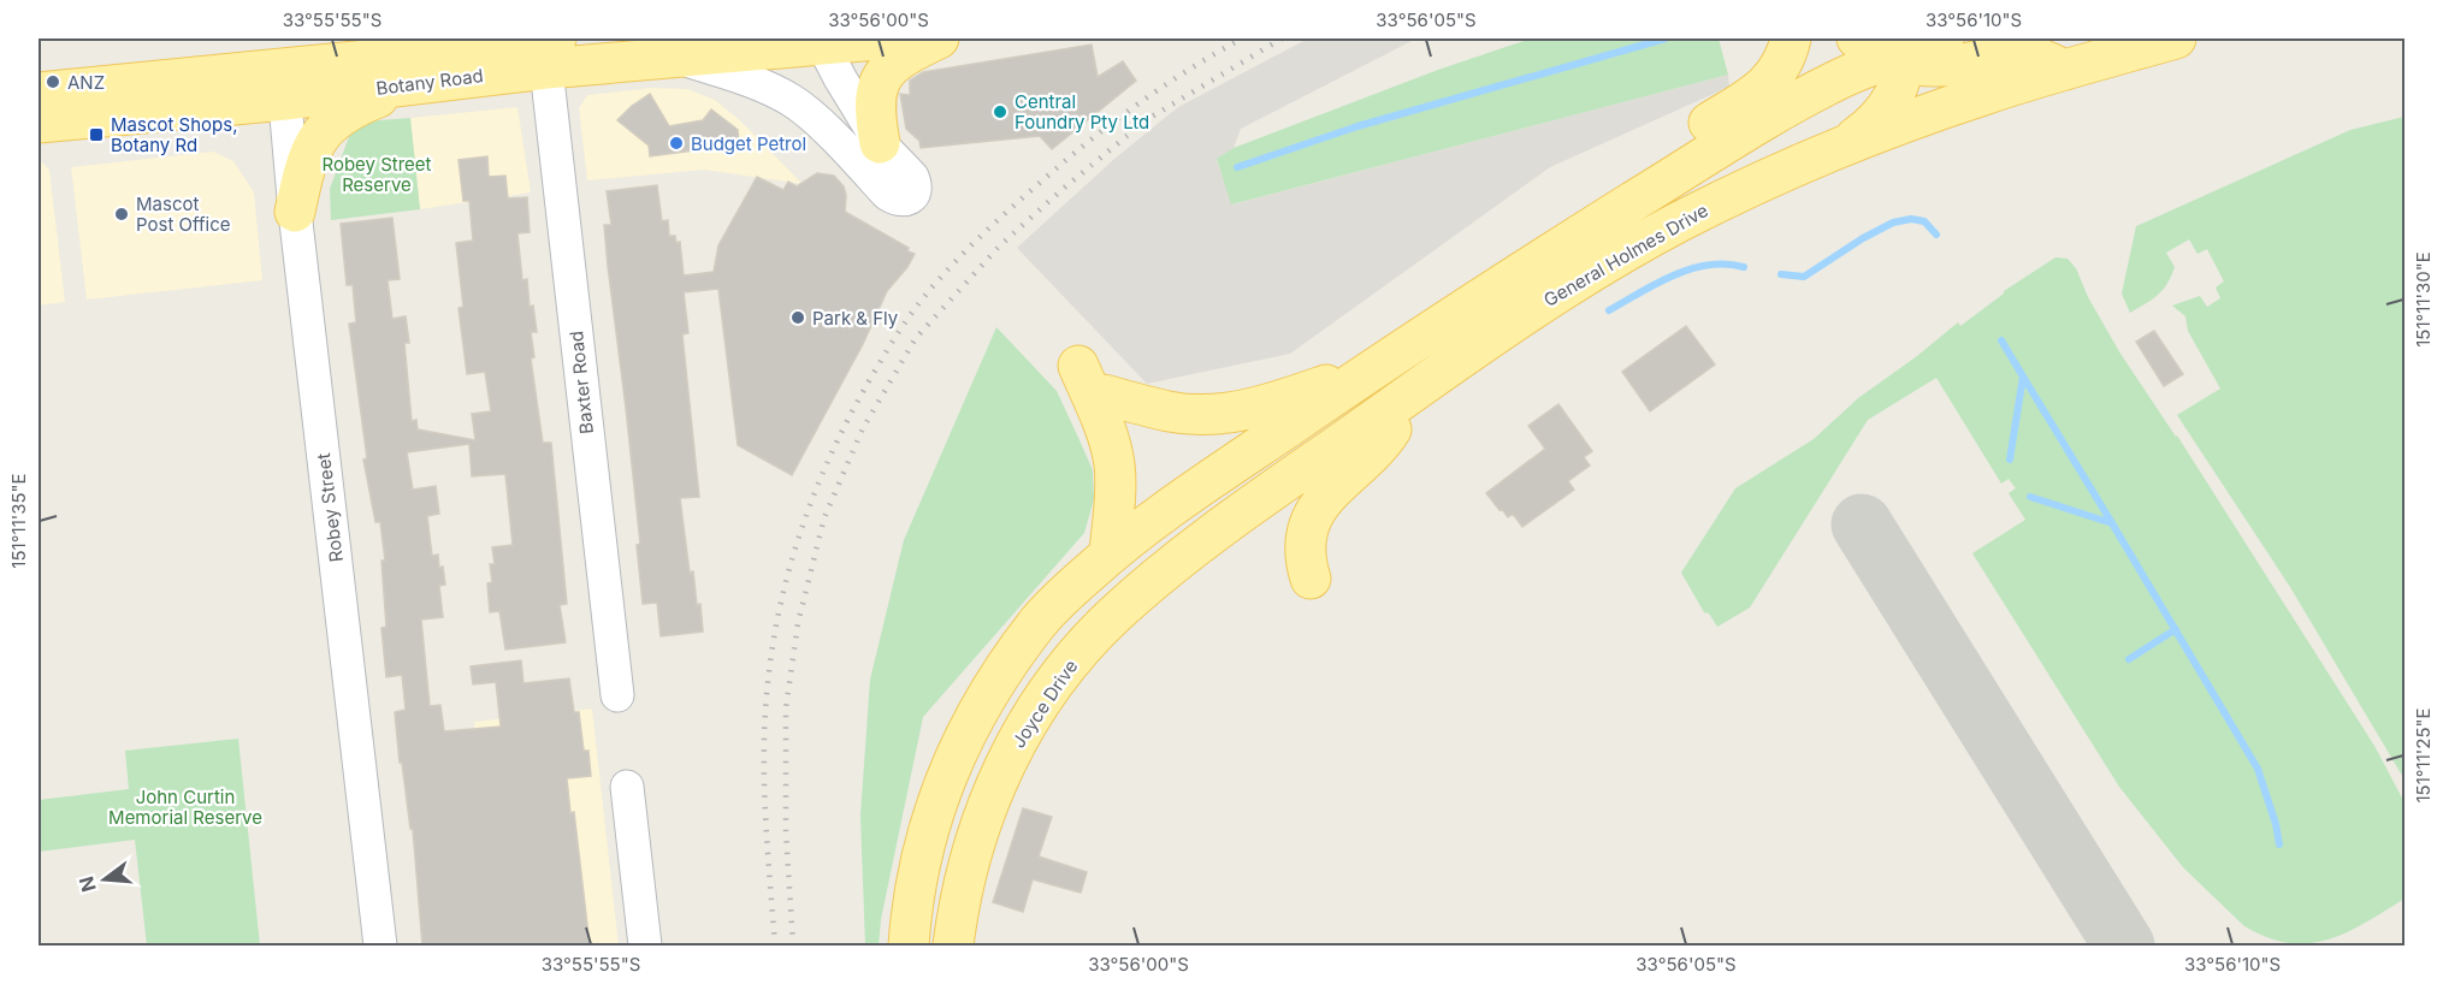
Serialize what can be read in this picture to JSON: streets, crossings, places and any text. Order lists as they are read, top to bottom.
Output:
{
  "streets": {
    "main road": ["Botany Road", "General Holmes Drive", "Joyce Drive"],
    "street": ["Baxter Road", "Robey Street"]
  },
  "crossings": [
    ["Botany Road", "Baxter Road"],
    ["Botany Road", "Robey Street"],
    ["General Holmes Drive", "Joyce Drive"]
  ],
  "parks": ["Robey Street Reserve", "John Curtin Memorial Reserve"],
  "places": {
    "other": [
      "ANZ",
      "Central Foundry Pty Ltd",
      "Budget Petrol",
      "Mascot Post Office",
      "Park & Fly"
    ],
    "transit": ["Mascot Shops, Botany Rd"]
  },
  "north": "left",
  "coordinates": [
    "33°55'55\"S",
    "33°56'00\"S",
    "33°56'05\"S",
    "33°56'10\"S",
    "151°11'30\"E",
    "151°11'35\"E",
    "151°11'25\"E"
  ]
}
